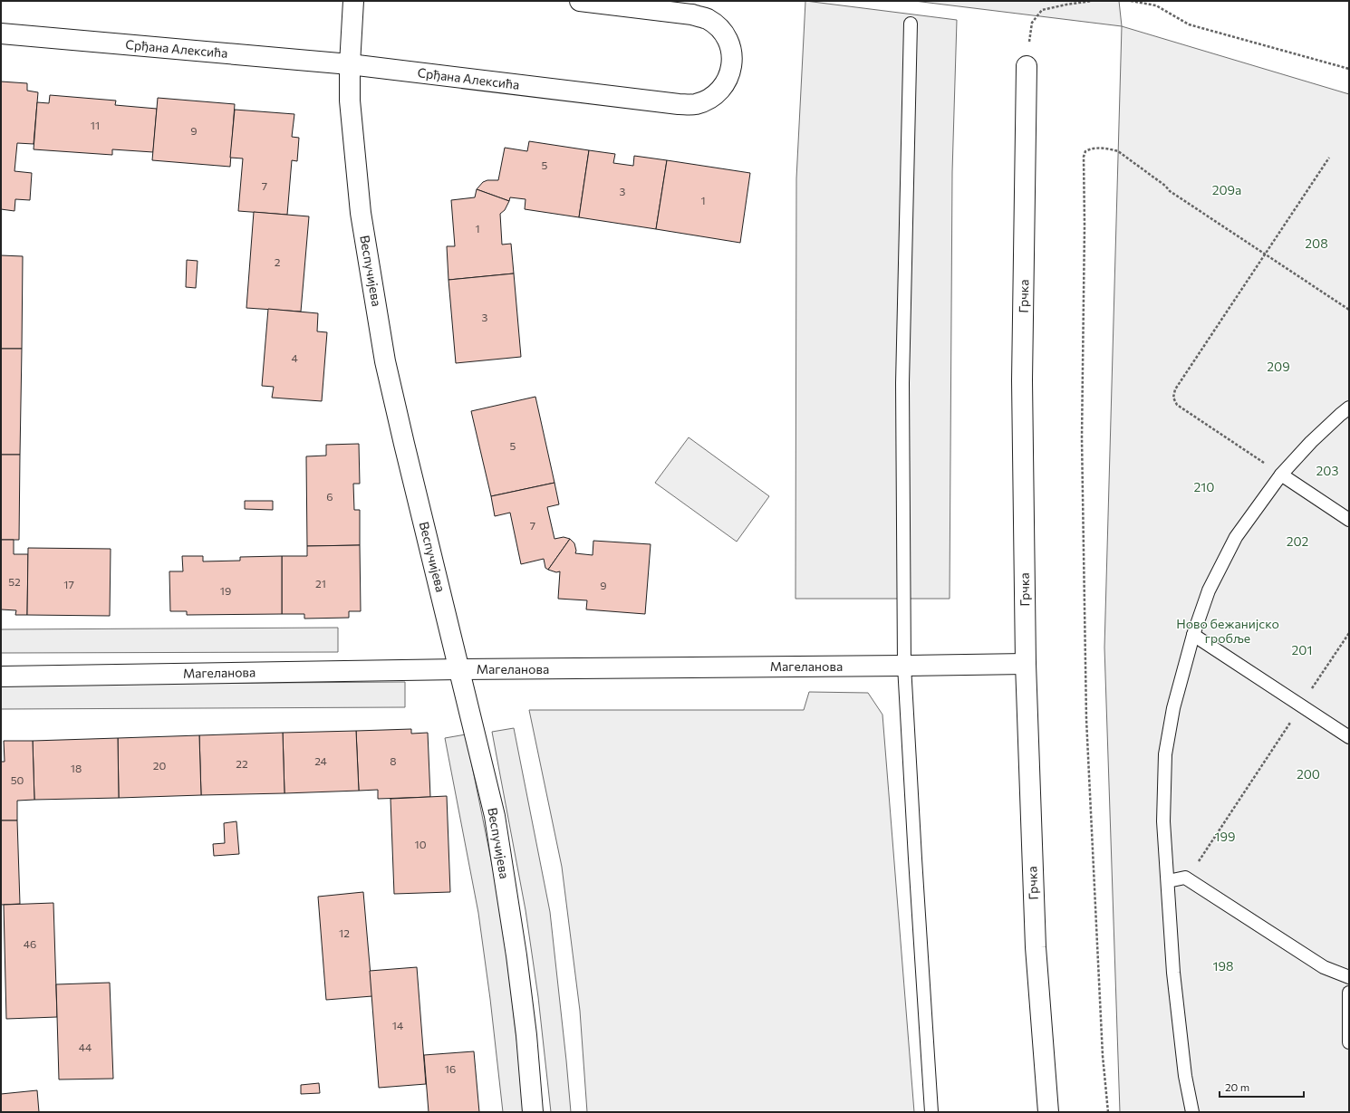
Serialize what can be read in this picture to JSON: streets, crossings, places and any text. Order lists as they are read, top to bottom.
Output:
{
  "streets": {
    "street": [
      "Срђана Алексића",
      "Веспучијева",
      "Грчка",
      "Магеланова"
    ]
  },
  "crossings": [
    ["Срђана Алексића", "Веспучијева"],
    ["Веспучијева", "Магеланова"],
    ["Грчка", "Магеланова"]
  ],
  "parks": [
    "209a",
    "208",
    "209",
    "203",
    "210",
    "202",
    "Ново бежанијско гробље",
    "201",
    "200",
    "199",
    "198"
  ],
  "house_numbers": [
    "11",
    "9",
    "5",
    "7",
    "3",
    "1",
    "1",
    "2",
    "3",
    "4",
    "5",
    "6",
    "7",
    "52",
    "21",
    "17",
    "9",
    "19",
    "24",
    "8",
    "22",
    "20",
    "18",
    "50",
    "10",
    "12",
    "46",
    "14",
    "44",
    "16"
  ],
  "scale_bar": "20 m"
}
